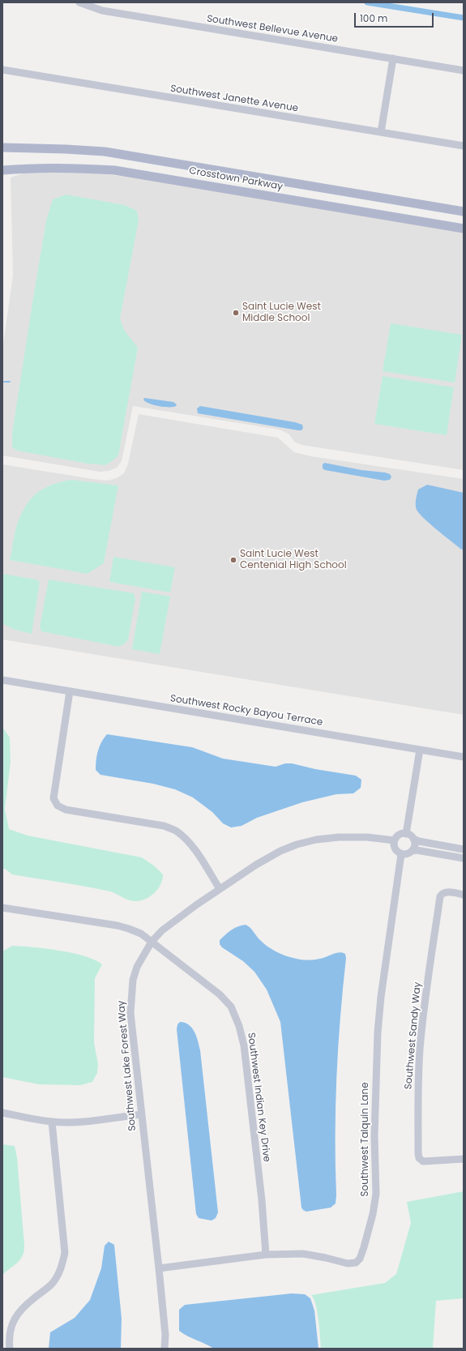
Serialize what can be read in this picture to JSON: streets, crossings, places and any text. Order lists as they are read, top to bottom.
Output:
{
  "streets": {
    "main road": ["Crosstown Parkway"],
    "street": [
      "Southwest Bellevue Avenue",
      "Southwest Janette Avenue",
      "Southwest Rocky Bayou Terrace",
      "Southwest Sandy Way",
      "Southwest Lake Forest Way",
      "Southwest Indian Key Drive",
      "Southwest Talquin Lane"
    ]
  },
  "crossings": [
    ["Southwest Lake Forest Way", "Southwest Indian Key Drive"],
    ["Southwest Lake Forest Way", "Southwest Talquin Lane"],
    ["Southwest Indian Key Drive", "Southwest Talquin Lane"]
  ],
  "places": ["Saint Lucie West Middle School", "Saint Lucie West Centenial High School"],
  "scale_bar": "100 m"
}
